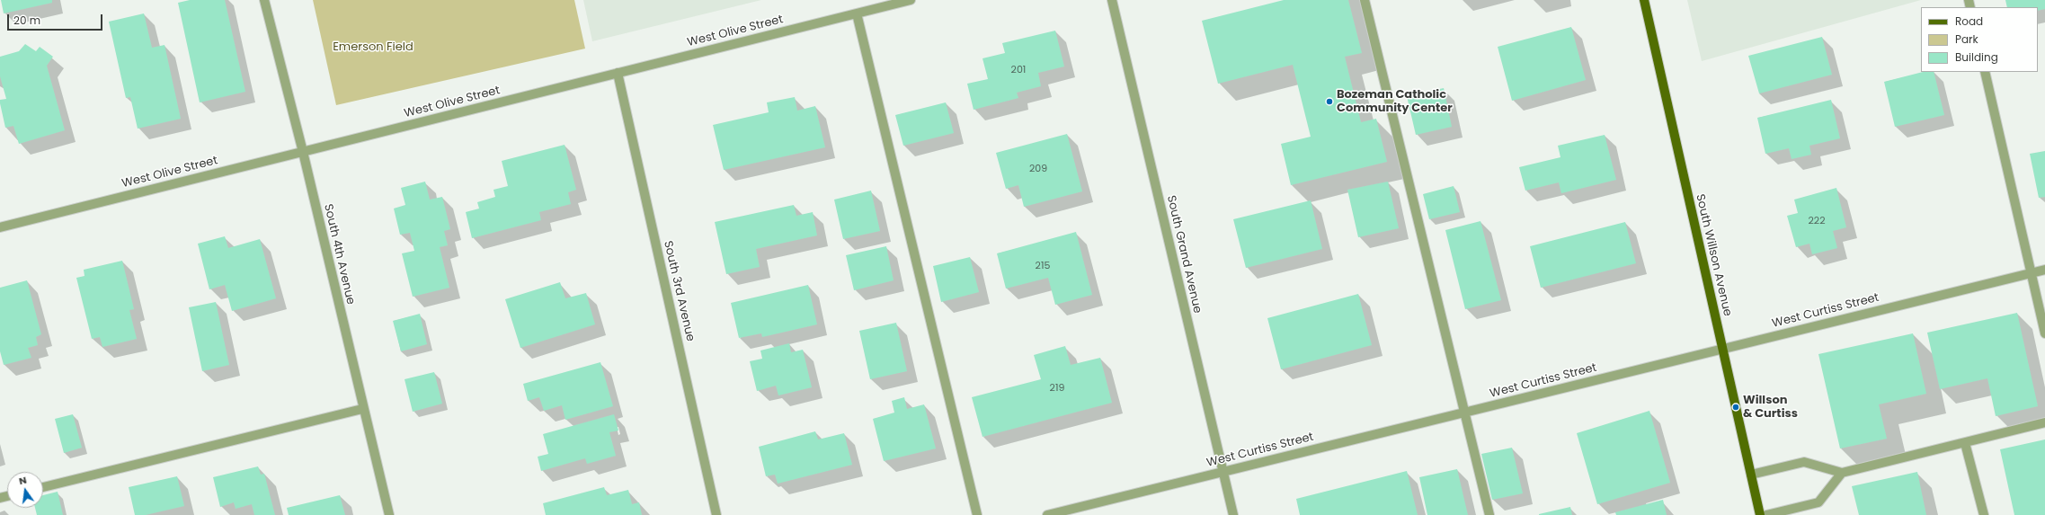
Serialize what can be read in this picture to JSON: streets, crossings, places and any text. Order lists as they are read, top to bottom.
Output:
{
  "streets": {
    "main road": ["South Willson Avenue"],
    "street": [
      "West Olive Street",
      "South 4th Avenue",
      "South Grand Avenue",
      "South 3rd Avenue",
      "West Curtiss Street"
    ]
  },
  "crossings": [
    ["West Olive Street", "South 4th Avenue"],
    ["West Olive Street", "South 3rd Avenue"],
    ["South Grand Avenue", "West Curtiss Street"],
    ["South Willson Avenue", "West Curtiss Street"]
  ],
  "parks": ["Emerson Field"],
  "places": ["Bozeman Catholic Community Center", "Willson & Curtiss"],
  "house_numbers": [
    "201",
    "209",
    "222",
    "215",
    "219"
  ],
  "legend": ["Road", "Park", "Building"],
  "scale_bar": "20 m",
  "north": "top"
}
